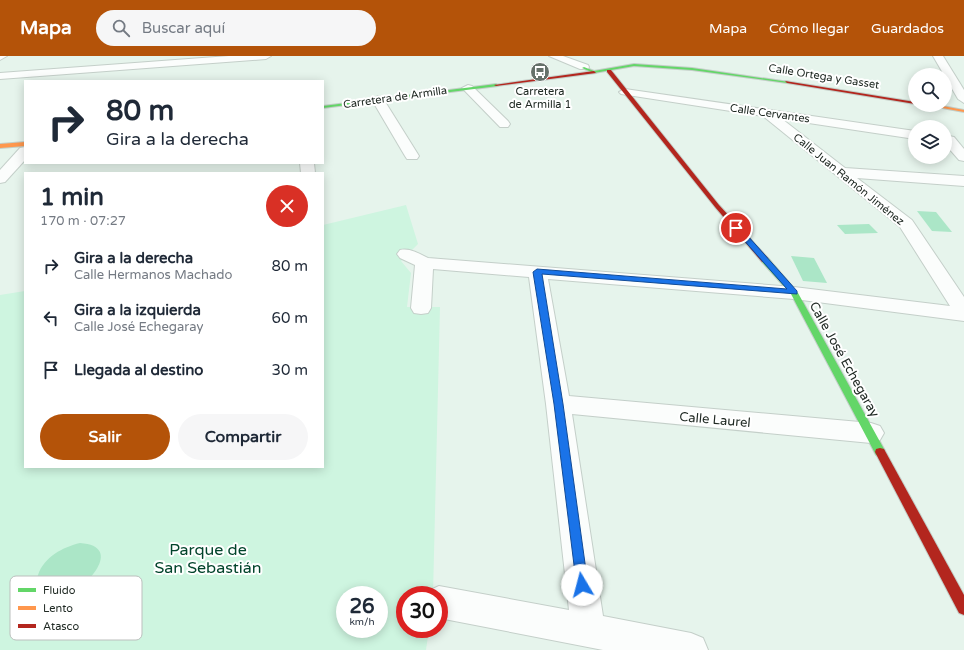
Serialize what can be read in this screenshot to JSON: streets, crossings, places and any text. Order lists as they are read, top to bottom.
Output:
{
  "streets": {
    "street": [
      "Calle Ortega y Gasset",
      "Carretera de Armilla",
      "Calle Cervantes",
      "Calle Juan Ramón Jiménez",
      "Calle José Echegaray",
      "Calle Laurel"
    ]
  },
  "crossings": [
    ["Calle Ortega y Gasset", "Carretera de Armilla"],
    ["Carretera de Armilla", "Calle José Echegaray"],
    ["Calle Cervantes", "Calle Juan Ramón Jiménez"],
    ["Calle Cervantes", "Calle José Echegaray"],
    ["Calle José Echegaray", "Calle Laurel"]
  ],
  "parks": ["Parque de San Sebastián"],
  "places": {
    "bus stop": ["Carretera de Armilla 1"]
  },
  "legend": ["Fluido", "Lento", "Atasco"],
  "page": {
    "header": "Mapa",
    "search": "Buscar aquí",
    "nav": ["Mapa", "Cómo llegar", "Guardados"],
    "turn": ["80 m", "Gira a la derecha"],
    "heading": ["1 min", "170 m · 07:27"],
    "list": [
      {
        "name": "Gira a la derecha",
        "note": "Calle Hermanos Machado",
        "value": "80 m"
      },
      {
        "name": "Gira a la izquierda",
        "note": "Calle José Echegaray",
        "value": "60 m"
      },
      {
        "name": "Llegada al destino",
        "value": "30 m"
      }
    ],
    "buttons": ["Salir", "Compartir"],
    "speed": "26 km/h",
    "limit": "30"
  }
}
